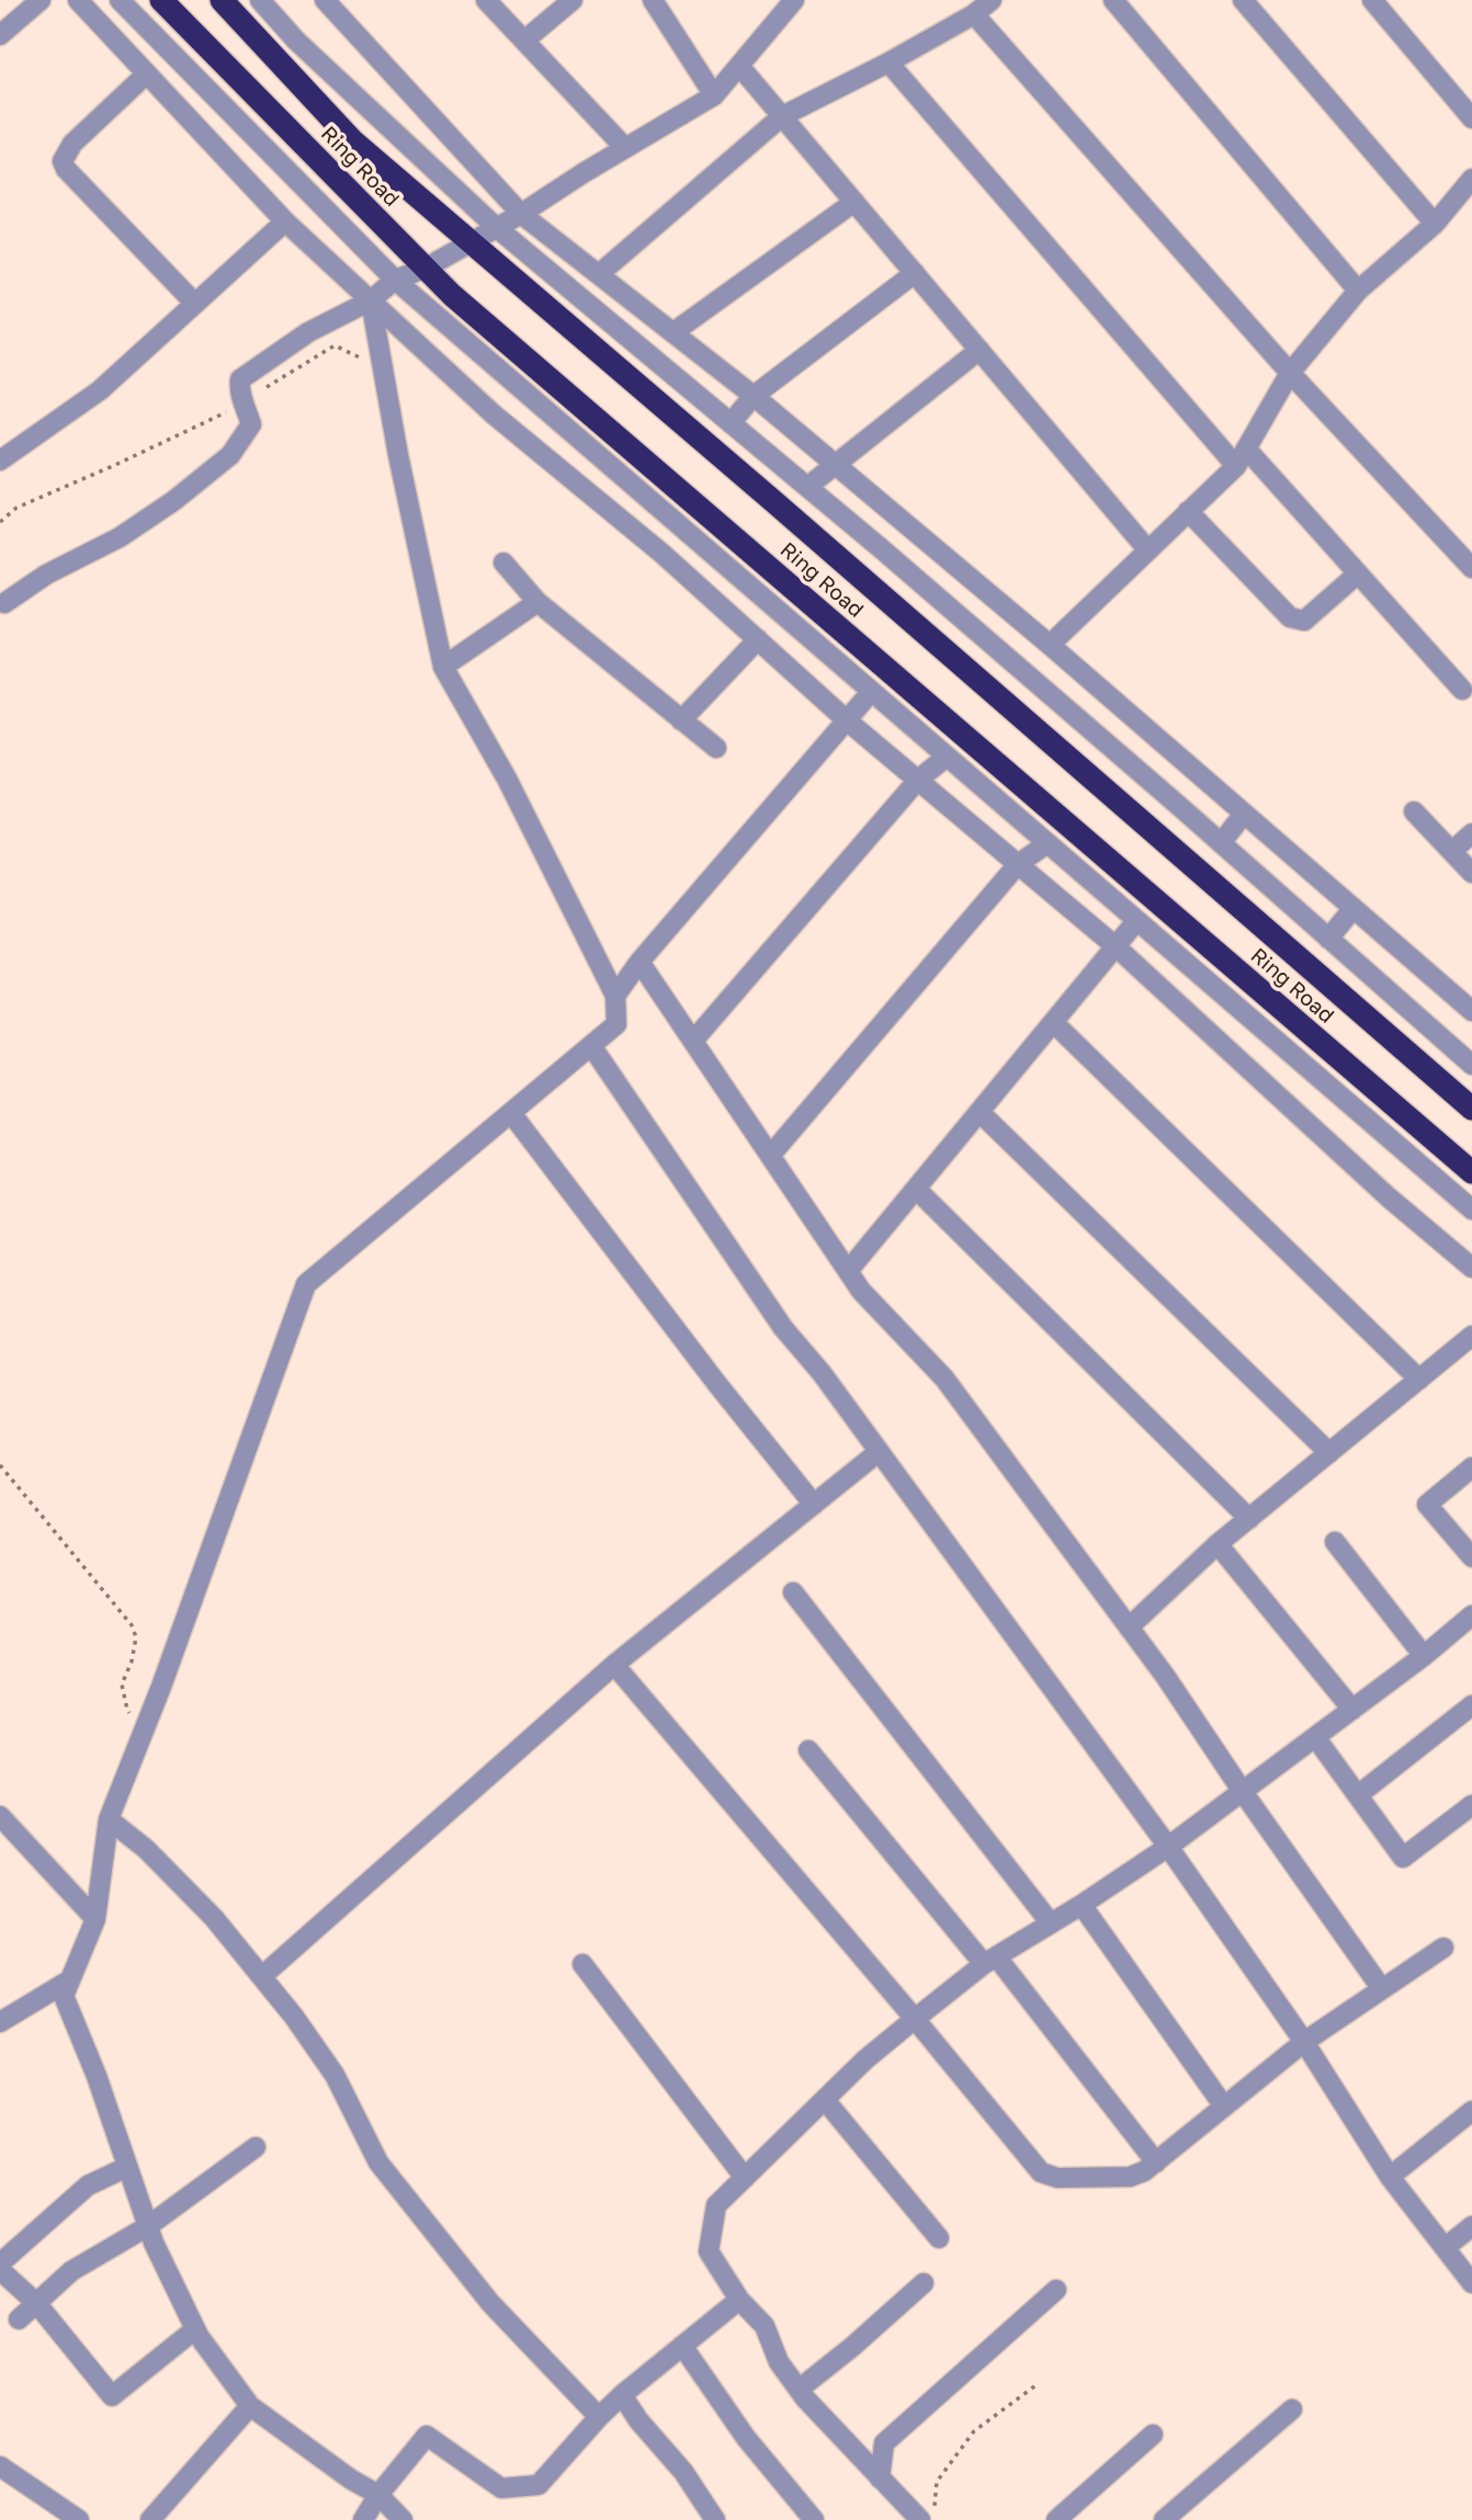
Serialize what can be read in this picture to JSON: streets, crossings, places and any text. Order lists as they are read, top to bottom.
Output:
{
  "streets": {
    "highway": ["Ring Road"]
  }
}
